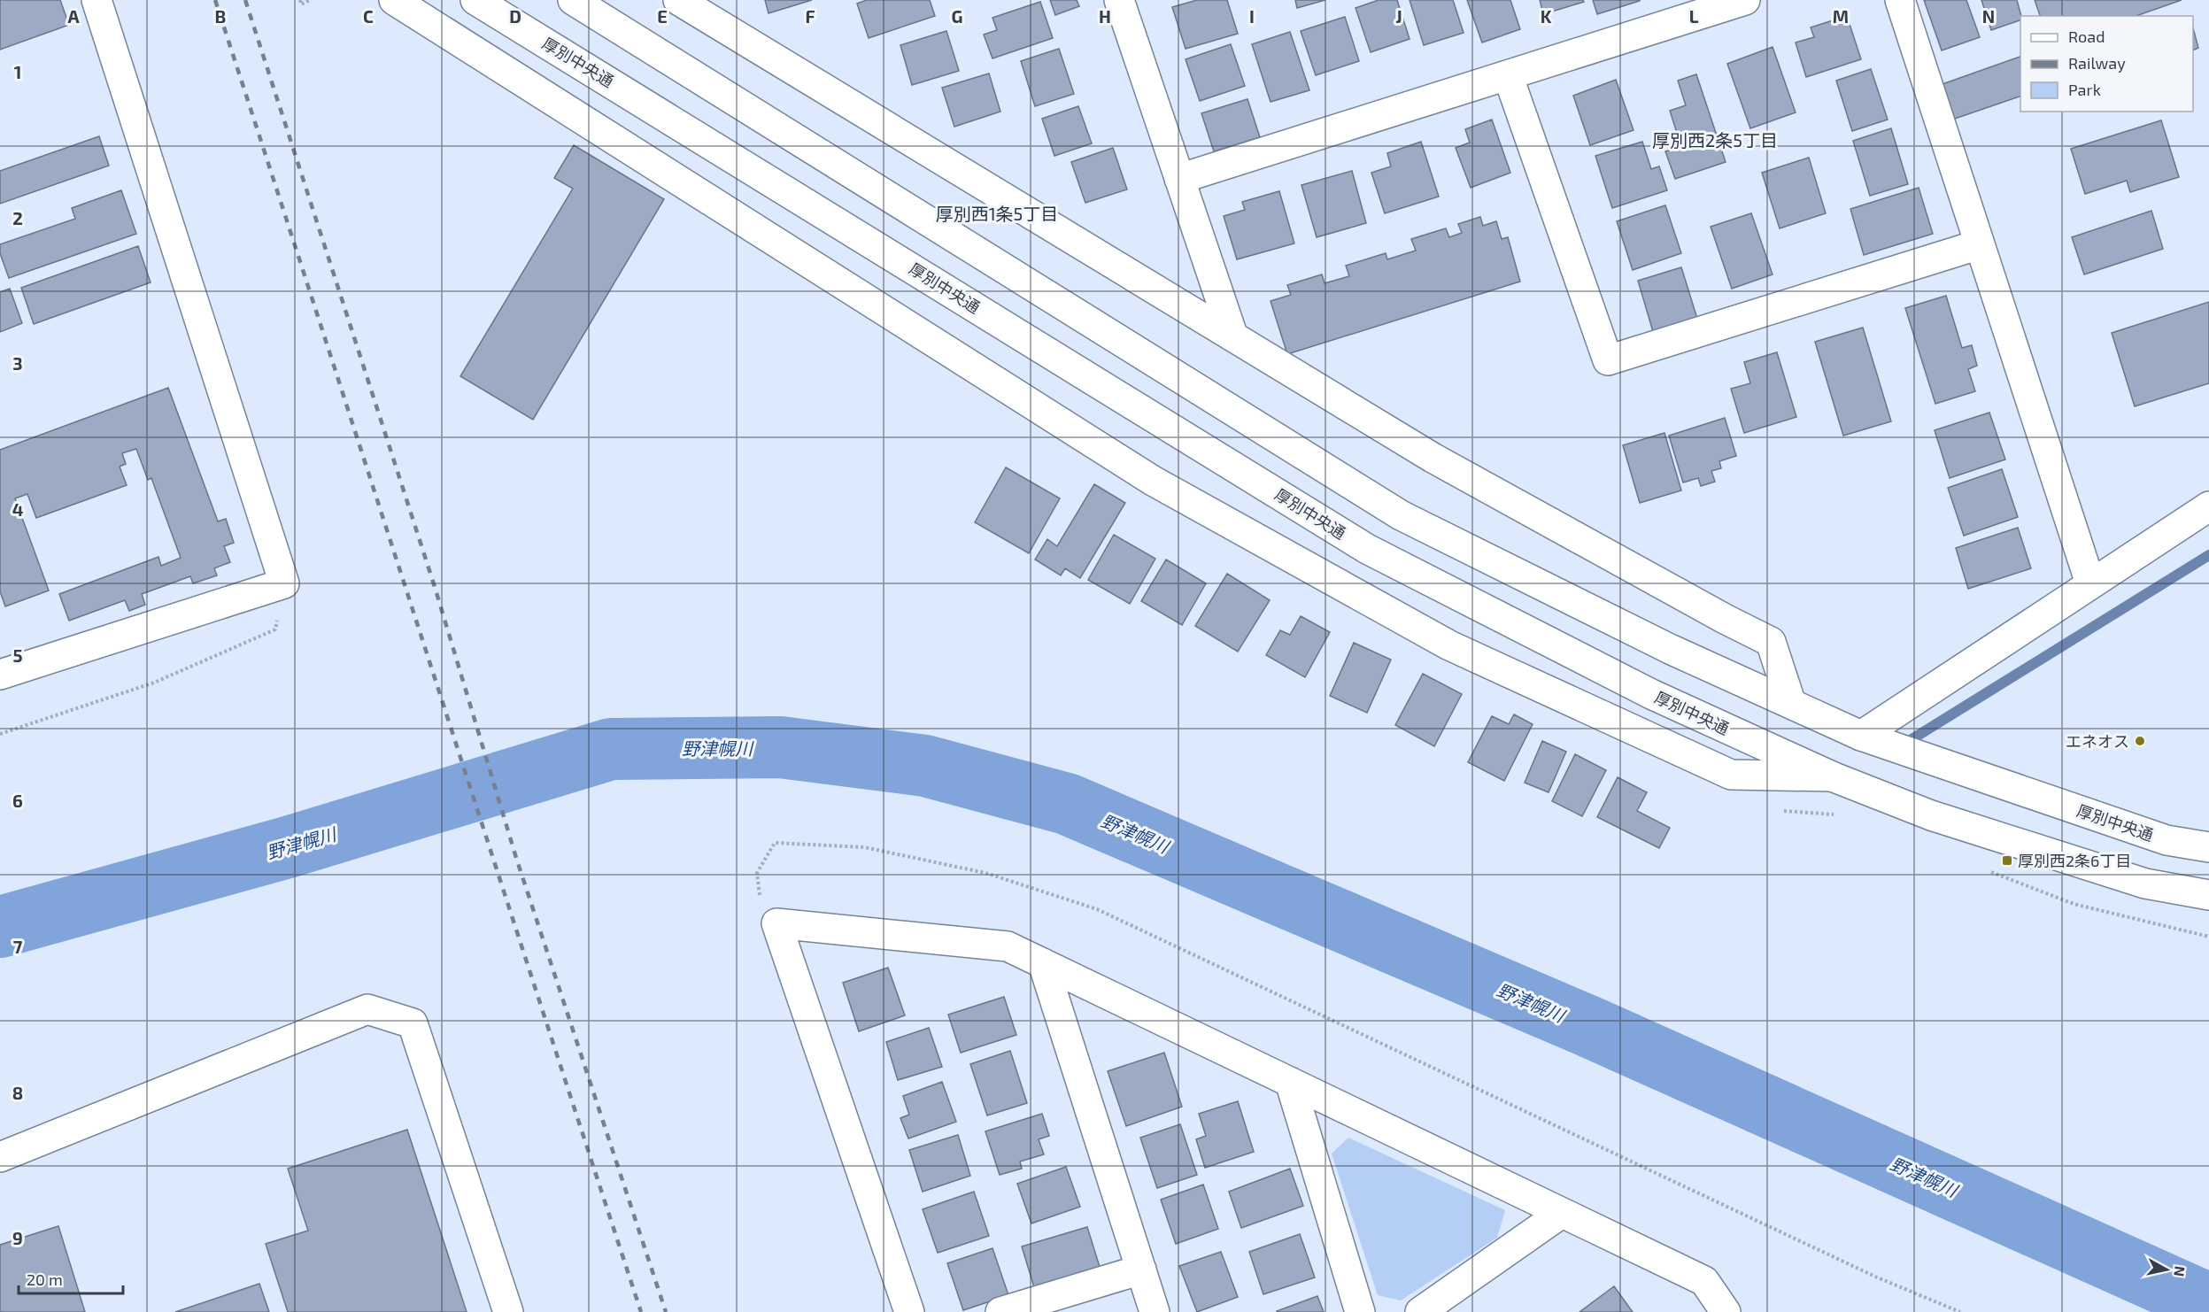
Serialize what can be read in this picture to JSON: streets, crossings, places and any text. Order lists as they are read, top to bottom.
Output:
{
  "streets": {
    "street": ["厚別中央通"]
  },
  "districts": ["厚別西2条5丁目", "厚別西1条5丁目"],
  "water": ["野津幌川"],
  "places": {
    "other": ["エネオス"],
    "transit": ["厚別西2条6丁目"]
  },
  "legend": ["Road", "Railway", "Park"],
  "scale_bar": "20 m",
  "north": "right",
  "grid": {
    "columns": [
      "A",
      "B",
      "C",
      "D",
      "E",
      "F",
      "G",
      "H",
      "I",
      "J",
      "K",
      "L",
      "M",
      "N"
    ],
    "rows": [
      "1",
      "2",
      "3",
      "4",
      "5",
      "6",
      "7",
      "8",
      "9"
    ]
  }
}
